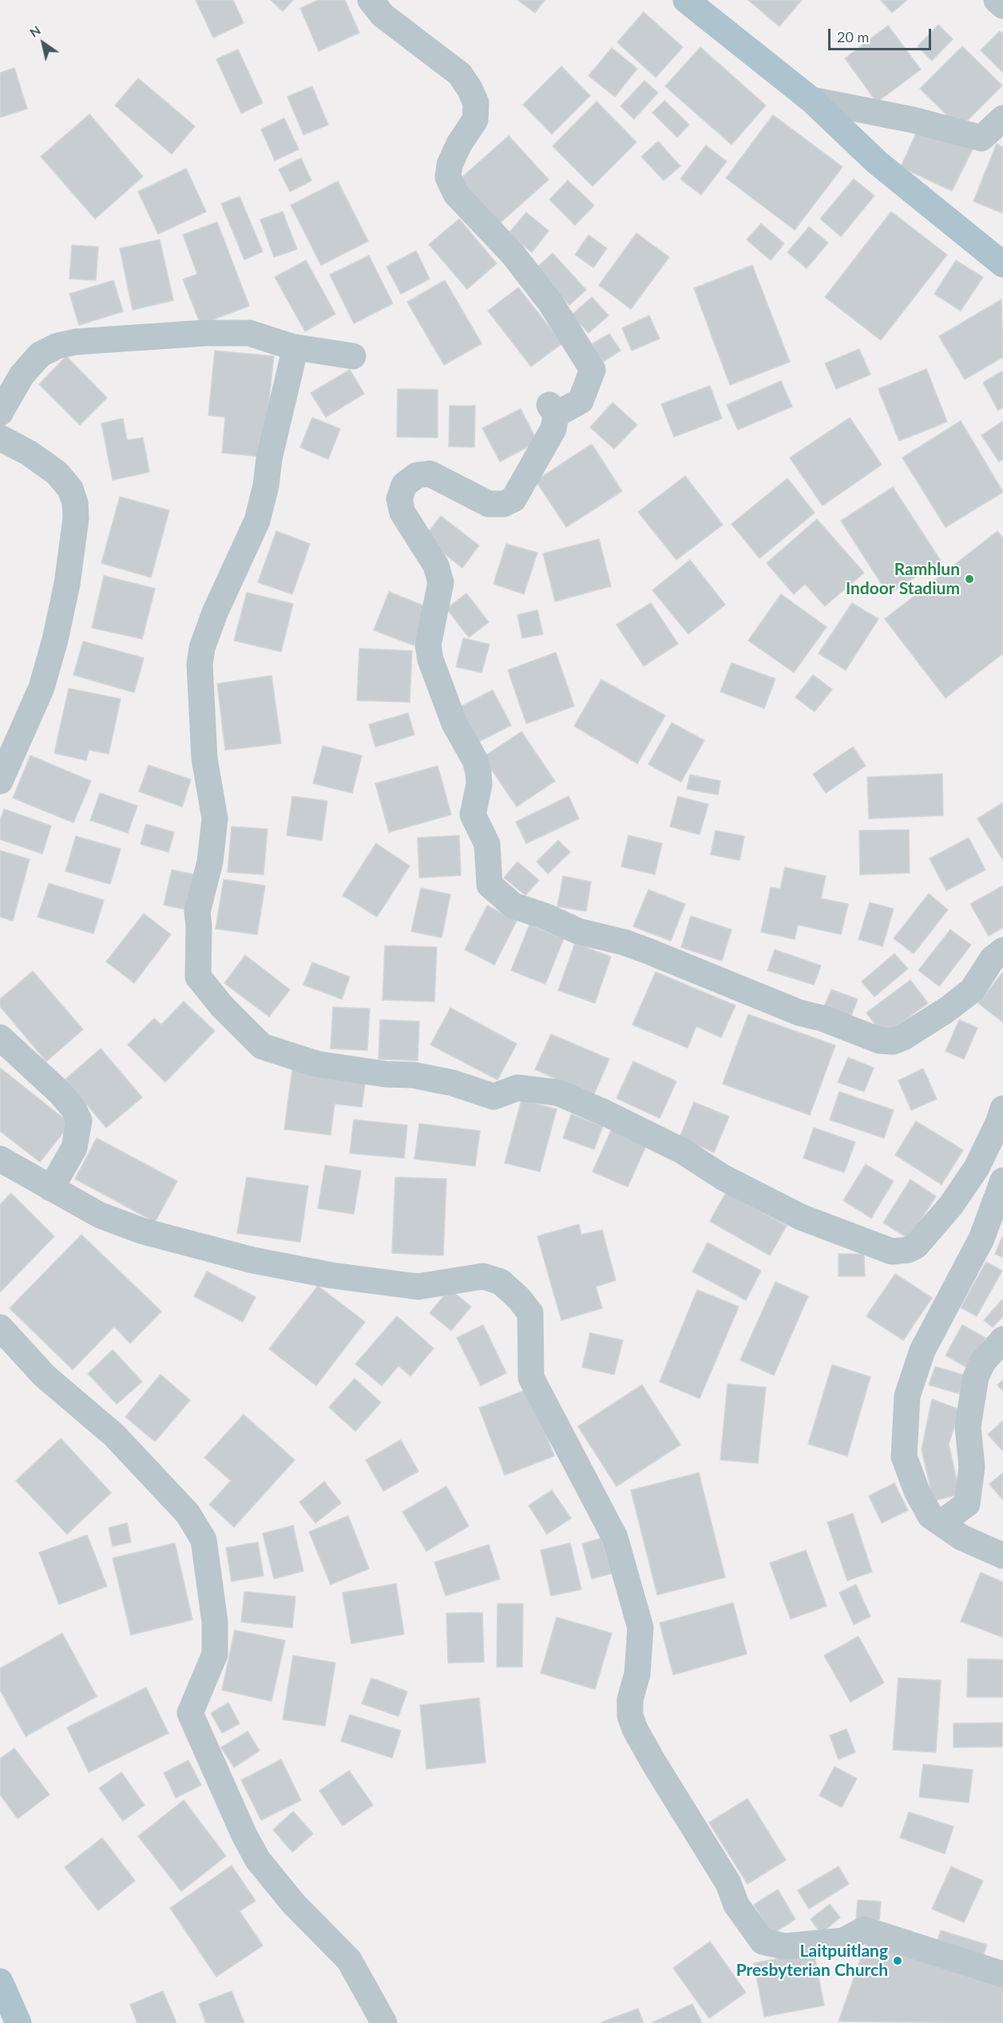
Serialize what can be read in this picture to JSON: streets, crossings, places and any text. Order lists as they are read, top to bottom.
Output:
{
  "places": ["Ramhlun Indoor Stadium", "Laitpuitlang Presbyterian Church"],
  "scale_bar": "20 m",
  "north": "top left"
}
